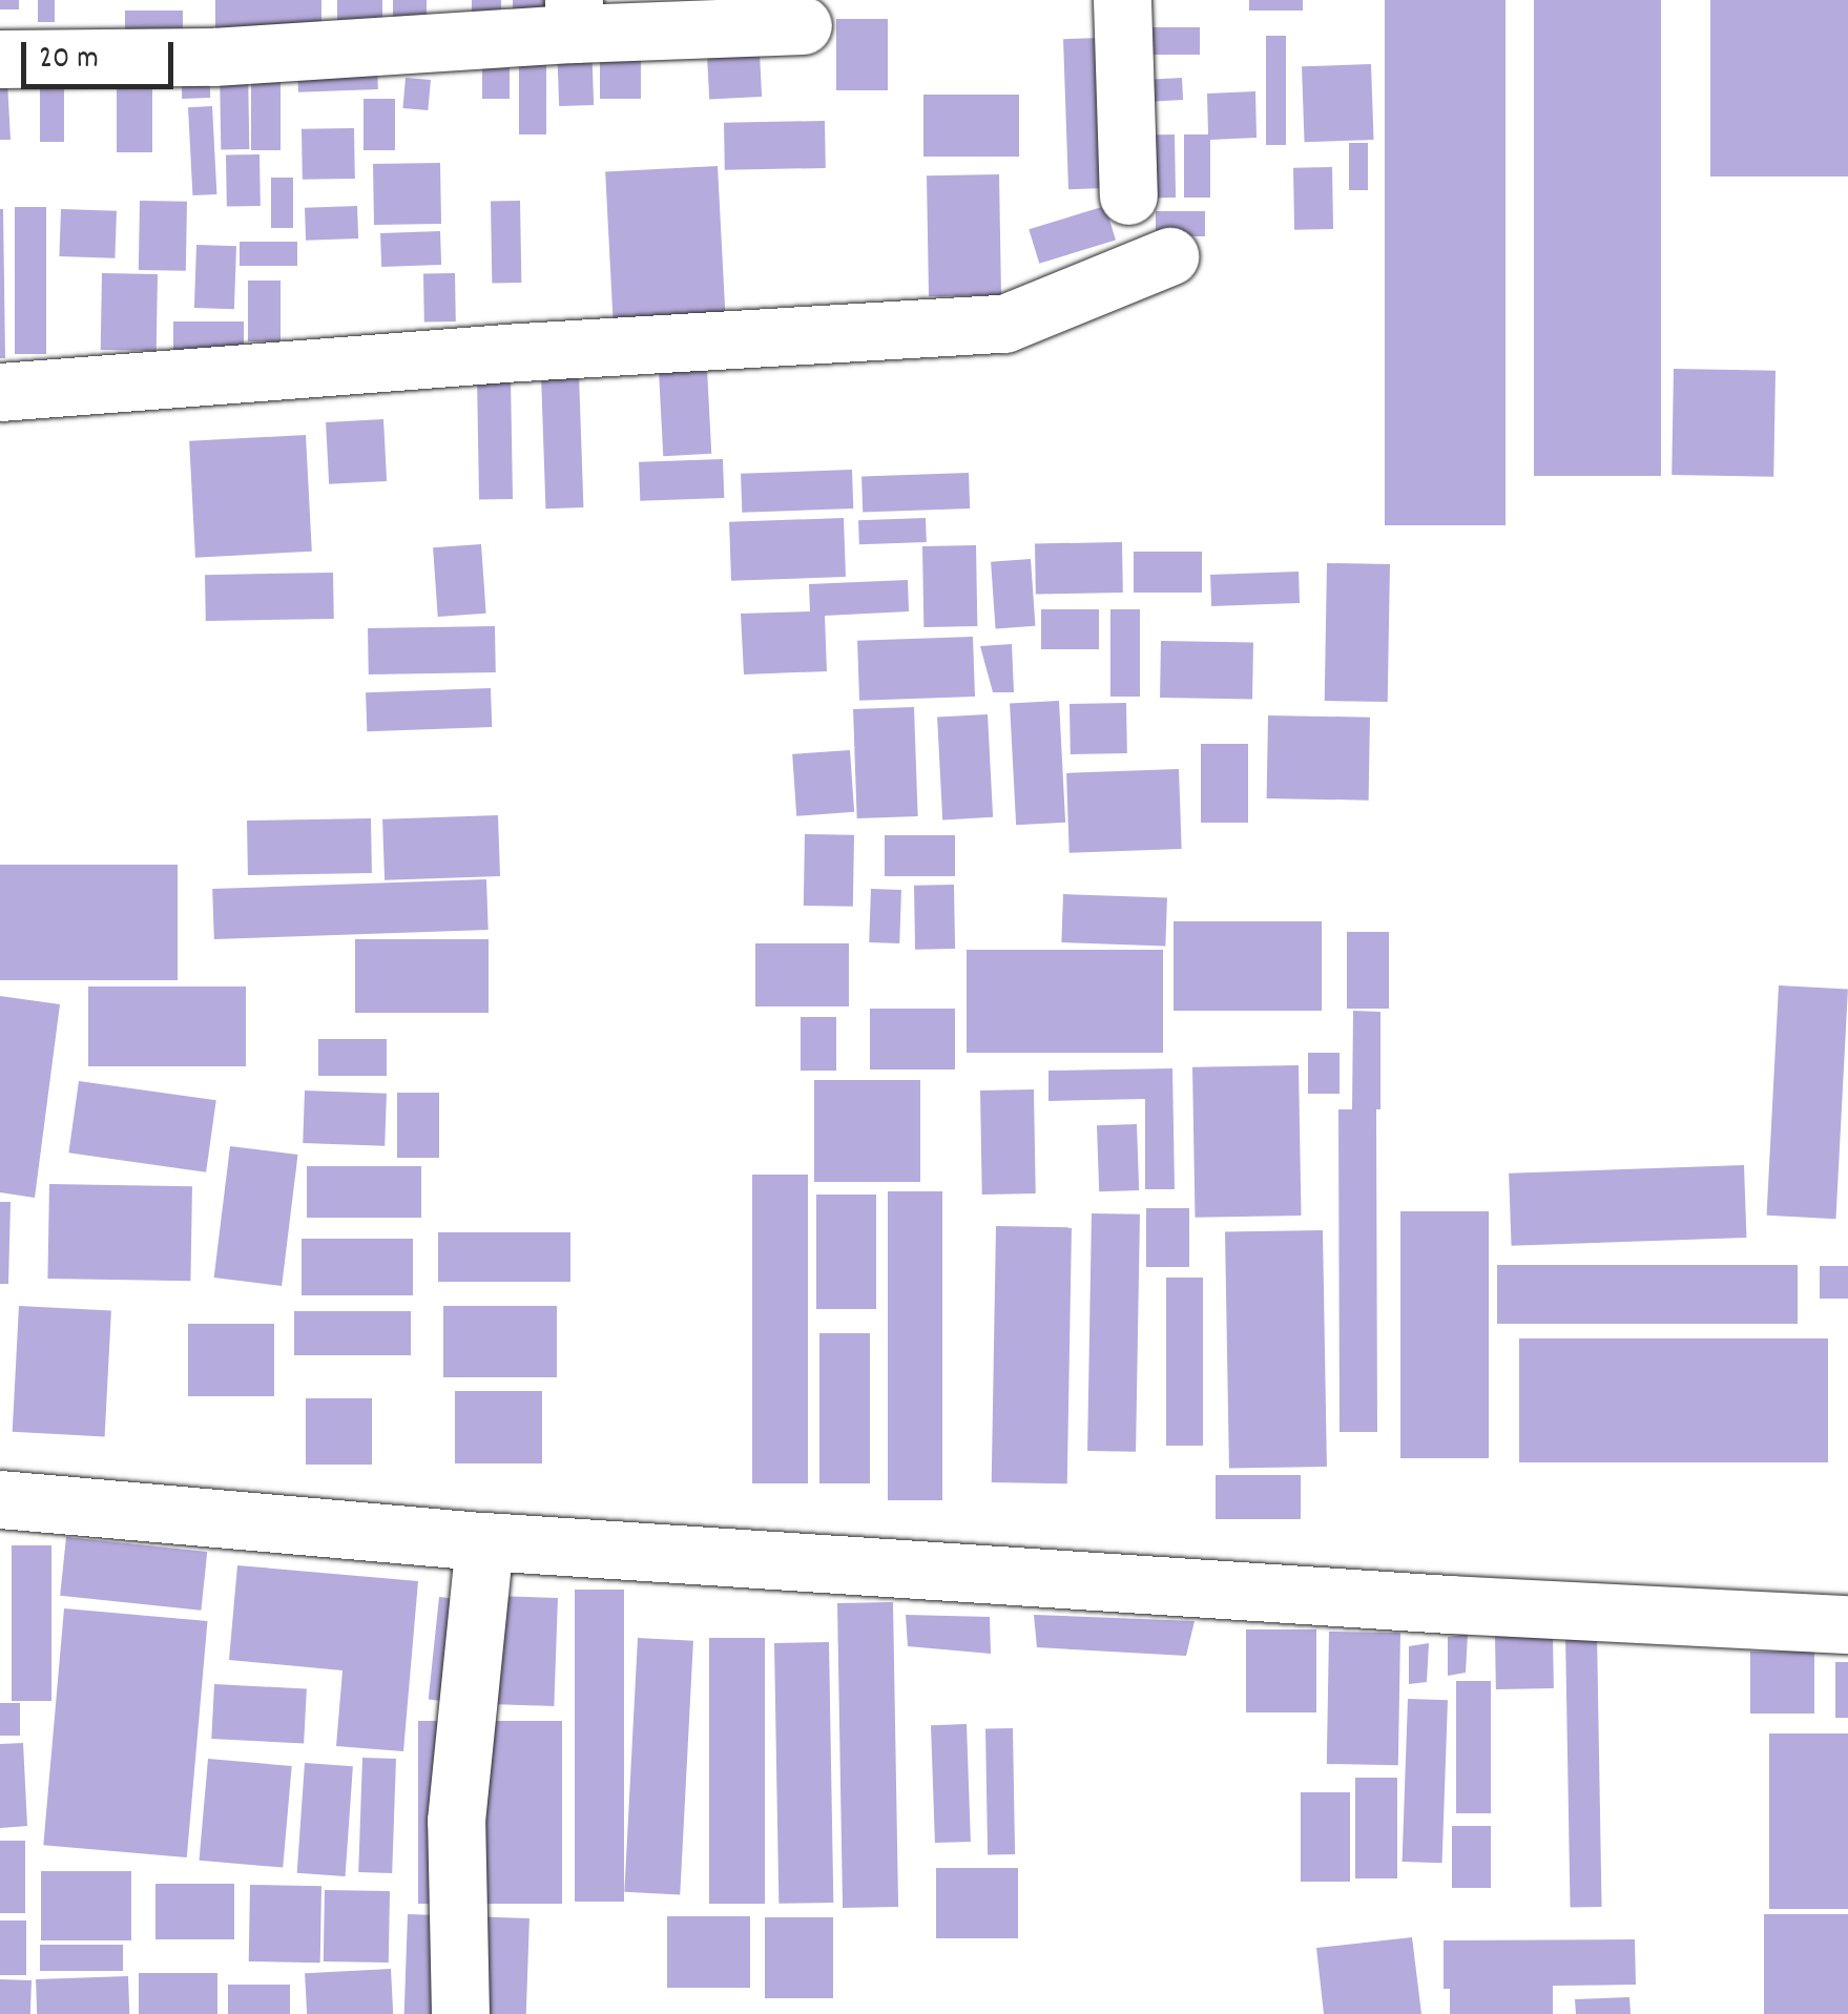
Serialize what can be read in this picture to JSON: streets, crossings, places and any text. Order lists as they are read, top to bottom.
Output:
{
  "scale_bar": "20 m"
}
